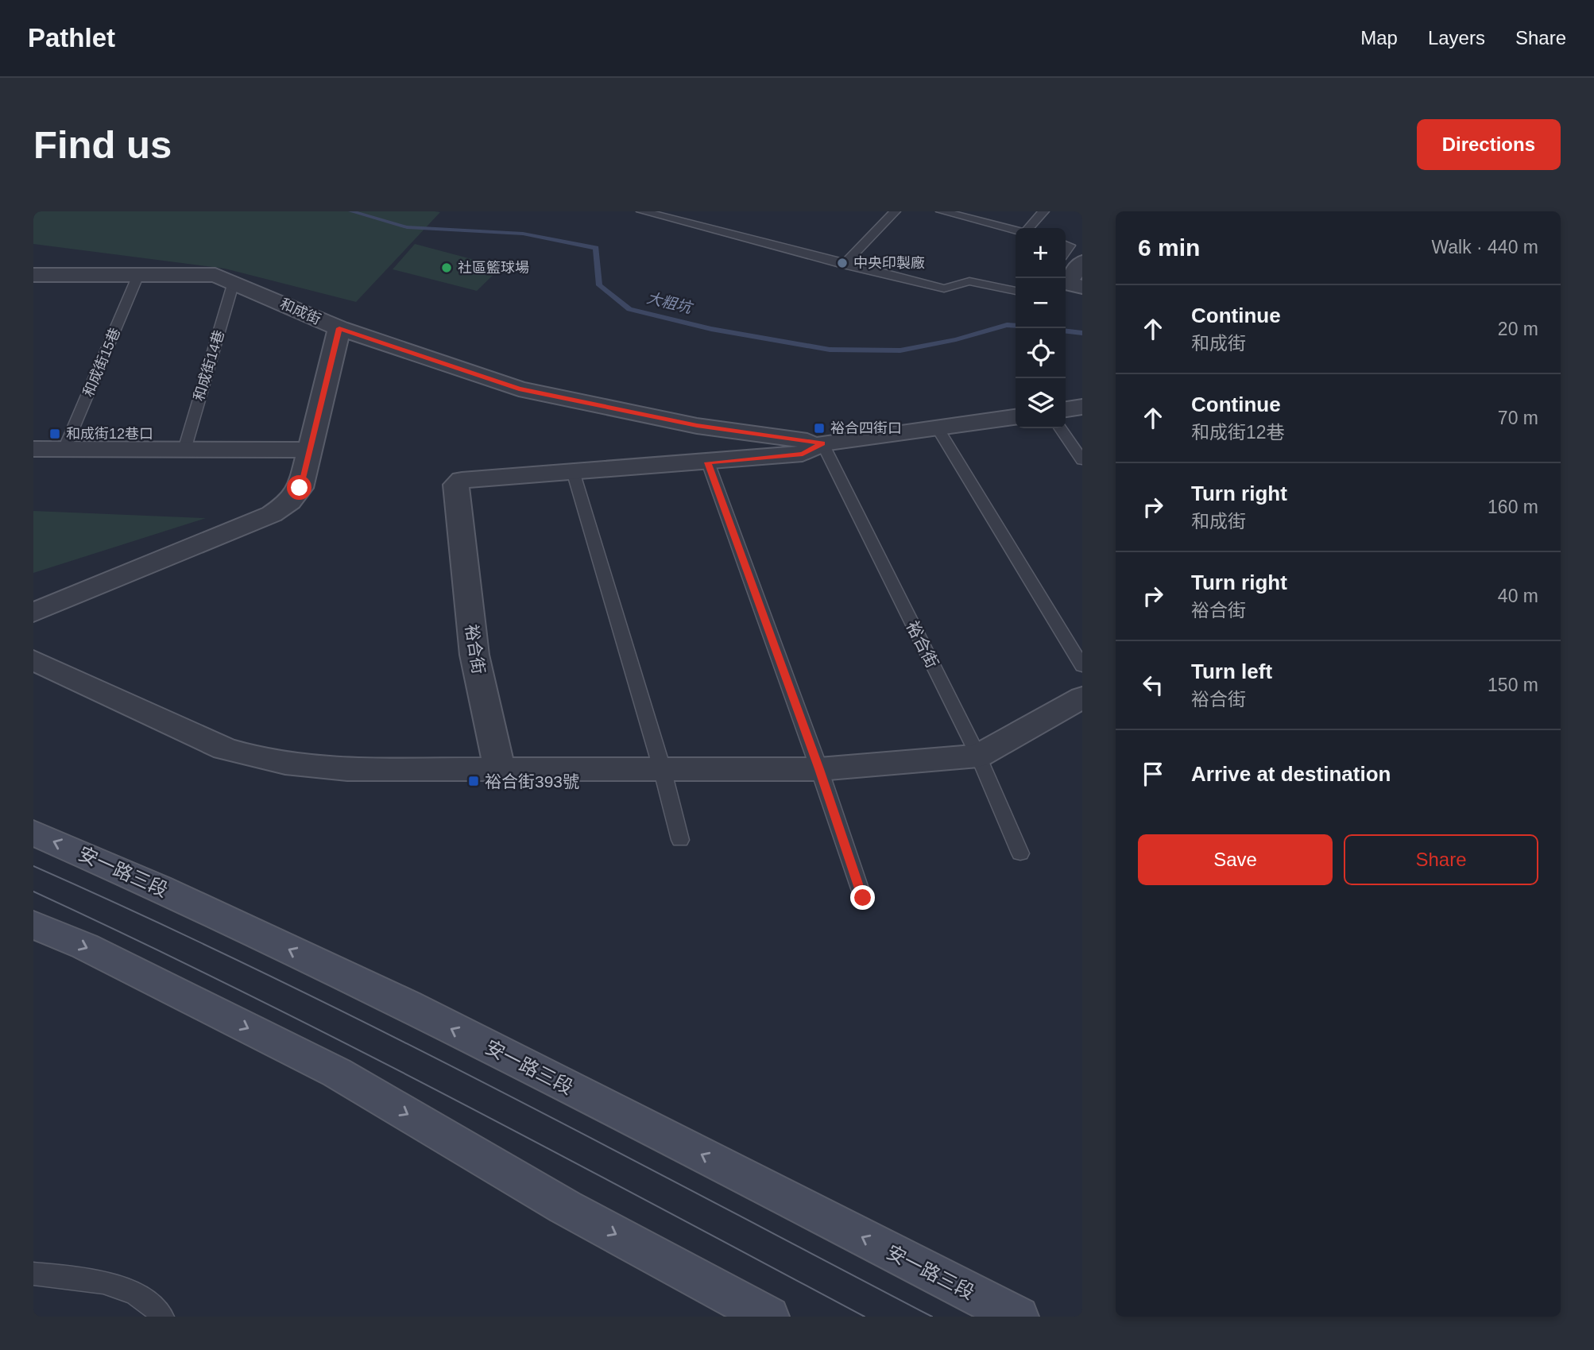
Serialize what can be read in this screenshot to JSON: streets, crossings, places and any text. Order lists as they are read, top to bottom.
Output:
{
  "streets": {
    "street": ["和成街", "裕合街", "安一路三段"],
    "lane": ["和成街15巷", "和成街14巷"]
  },
  "crossings": [
    ["和成街", "和成街15巷"],
    ["和成街", "和成街14巷"],
    ["和成街", "裕合街"]
  ],
  "water": ["大粗坑"],
  "places": {
    "other": ["中央印製廠", "社區籃球場"],
    "transit": ["裕合四街口", "和成街12巷口", "裕合街393號"]
  },
  "page": {
    "header": "Pathlet",
    "nav": ["Map", "Layers", "Share"],
    "buttons": [
      "Directions",
      ["Save", "Share"]
    ],
    "title": "Find us",
    "heading": ["6 min", "Walk · 440 m"],
    "map_buttons": ["+", "−"],
    "list": [
      ["Continue", "和成街", "20 m"],
      ["Continue", "和成街12巷", "70 m"],
      ["Turn right", "和成街", "160 m"],
      ["Turn right", "裕合街", "40 m"],
      ["Turn left", "裕合街", "150 m"],
      "Arrive at destination"
    ]
  }
}
